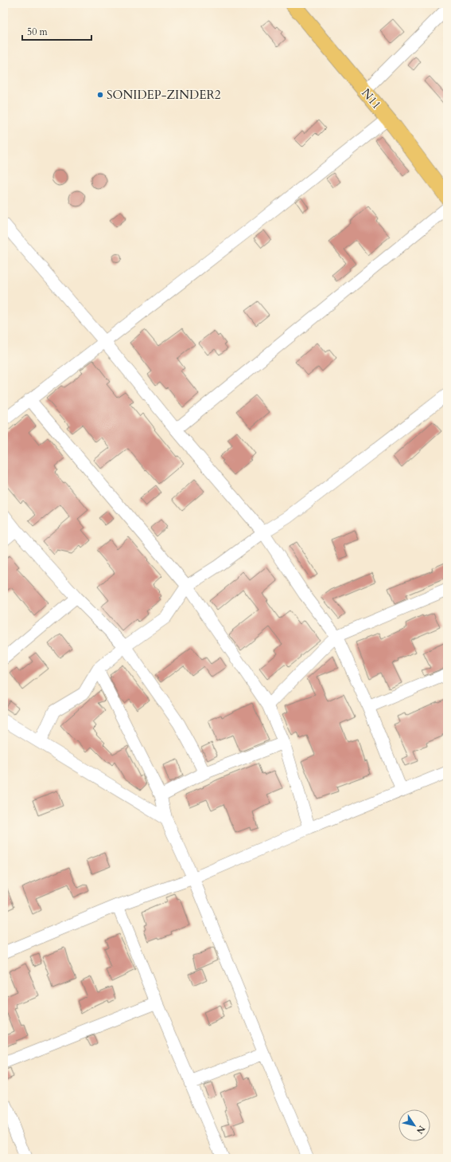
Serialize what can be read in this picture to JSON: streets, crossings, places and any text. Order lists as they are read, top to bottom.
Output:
{
  "streets": {
    "main road": ["N11"]
  },
  "places": ["SONIDEP-ZINDER2"],
  "scale_bar": "50 m",
  "north": "bottom right"
}
